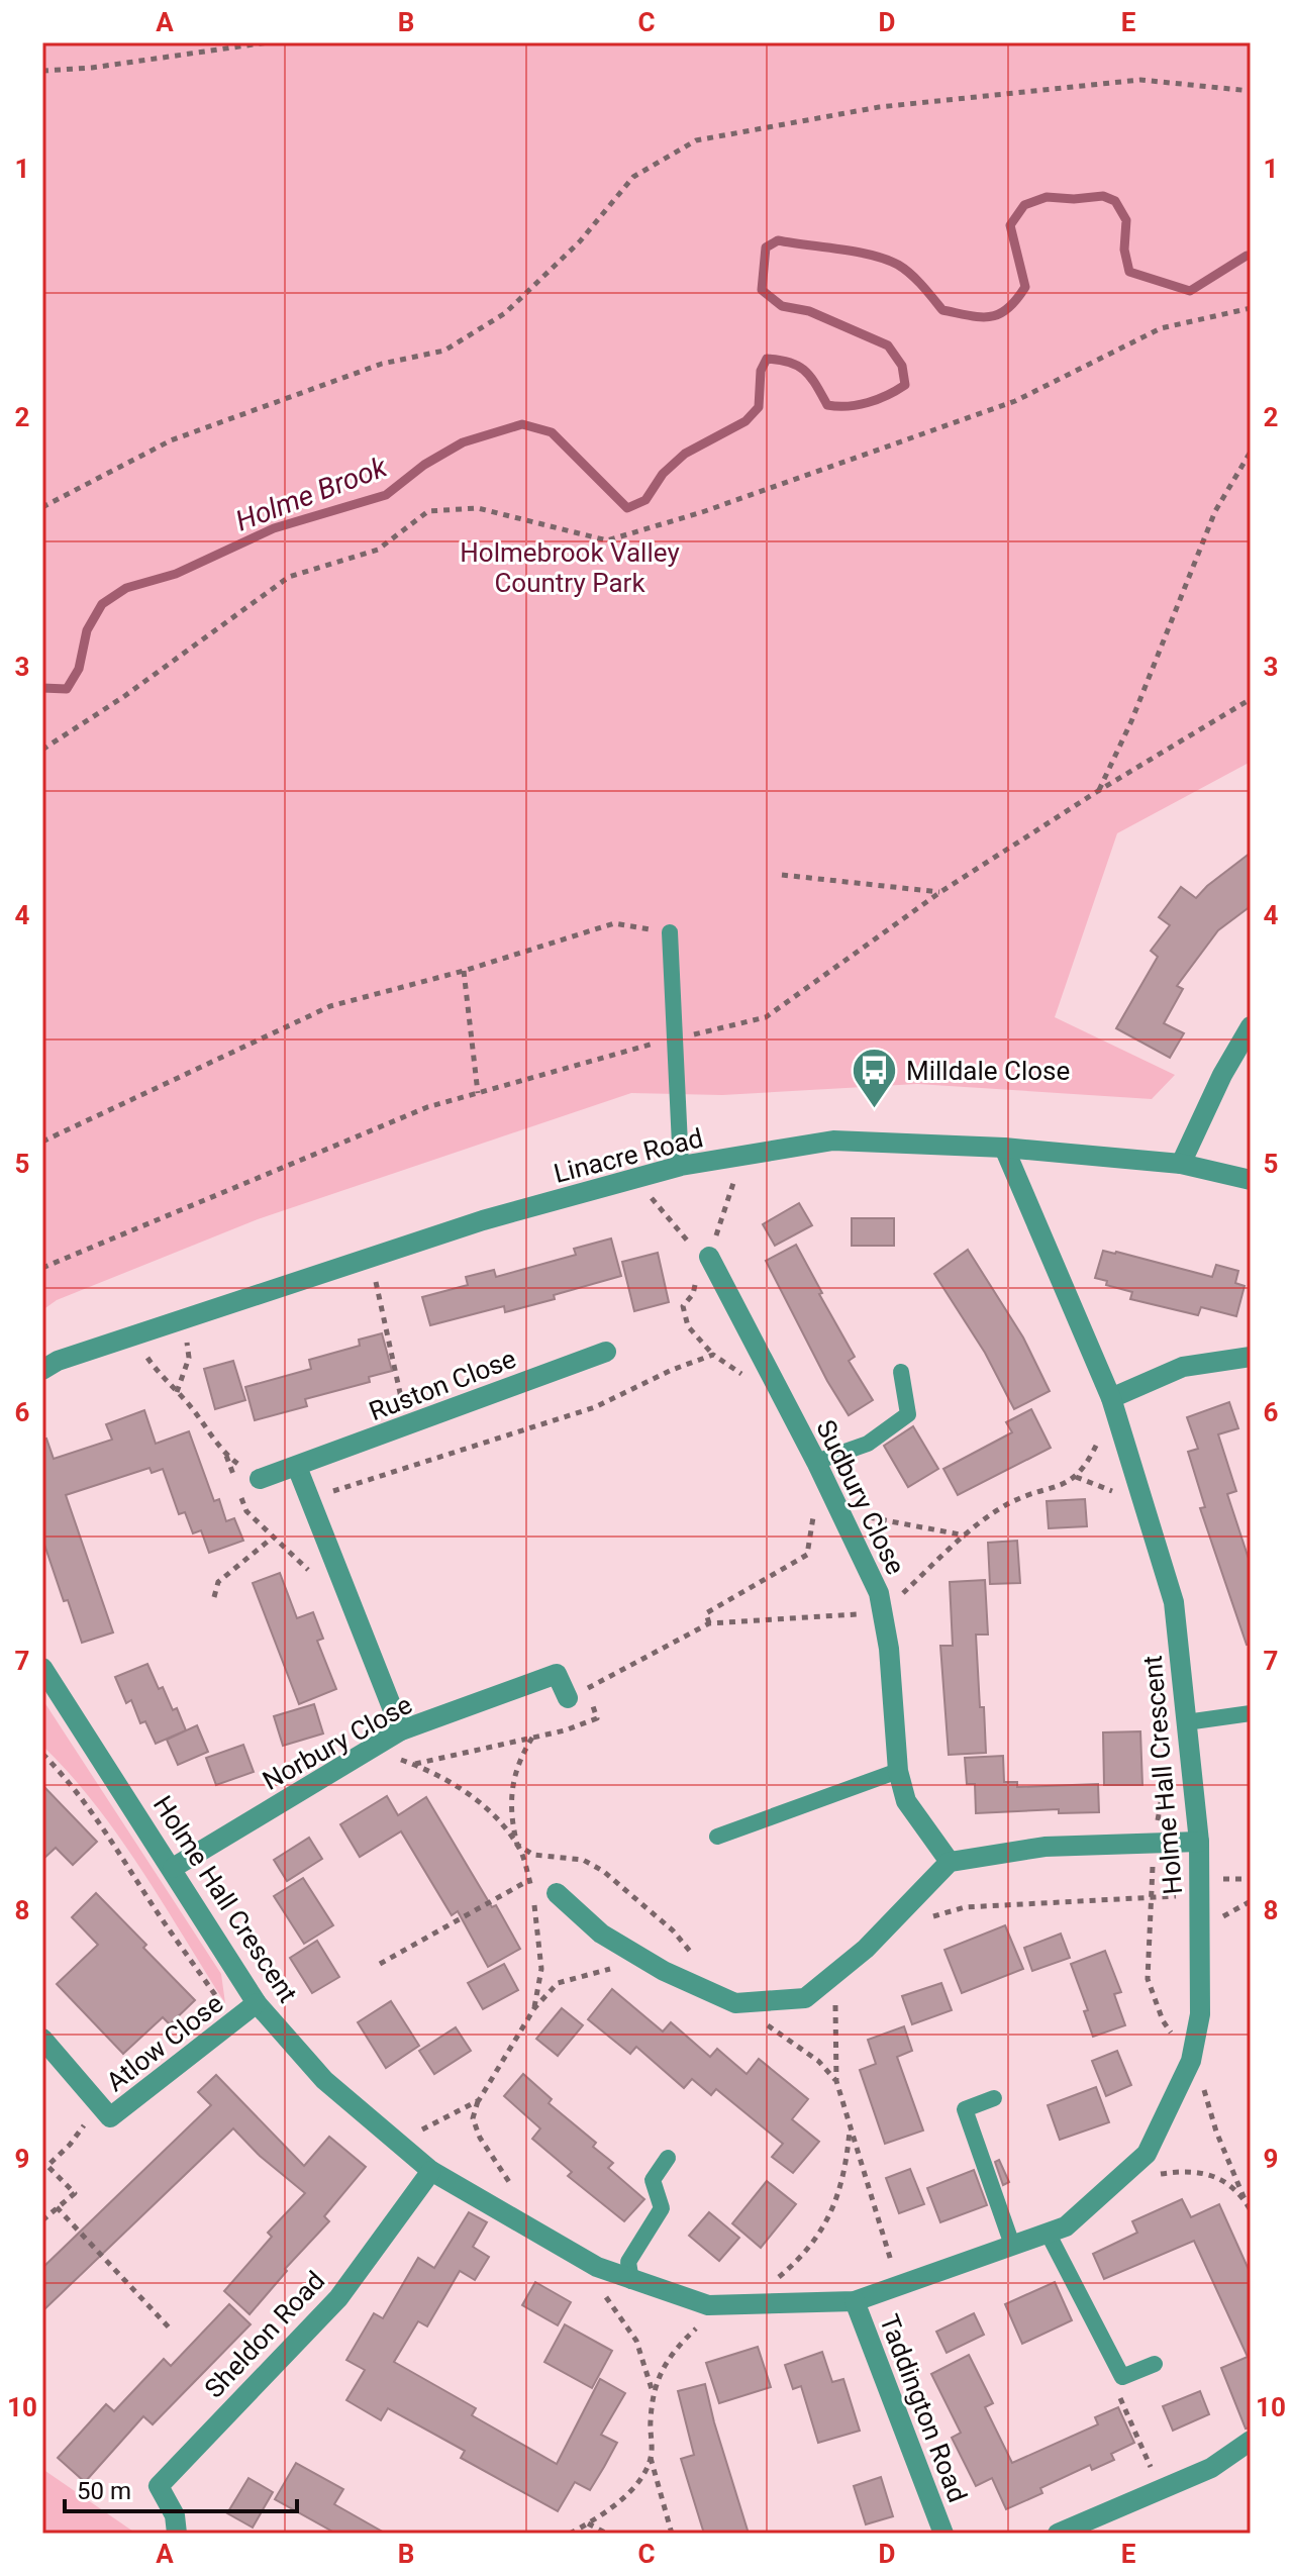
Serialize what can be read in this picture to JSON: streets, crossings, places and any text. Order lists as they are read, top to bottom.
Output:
{
  "streets": {
    "street": [
      "Linacre Road",
      "Ruston Close",
      "Sudbury Close",
      "Norbury Close",
      "Holme Hall Crescent",
      "Atlow Close",
      "Sheldon Road",
      "Taddington Road"
    ]
  },
  "crossings": [
    ["Linacre Road", "Holme Hall Crescent"],
    ["Norbury Close", "Holme Hall Crescent"],
    ["Holme Hall Crescent", "Atlow Close"],
    ["Holme Hall Crescent", "Sheldon Road"],
    ["Holme Hall Crescent", "Taddington Road"]
  ],
  "water": ["Holme Brook"],
  "parks": ["Holmebrook Valley Country Park"],
  "places": {
    "bus stop": ["Milldale Close"]
  },
  "scale_bar": "50 m",
  "grid": {
    "columns": [
      "A",
      "B",
      "C",
      "D",
      "E"
    ],
    "rows": [
      "1",
      "2",
      "3",
      "4",
      "5",
      "6",
      "7",
      "8",
      "9",
      "10"
    ]
  }
}
